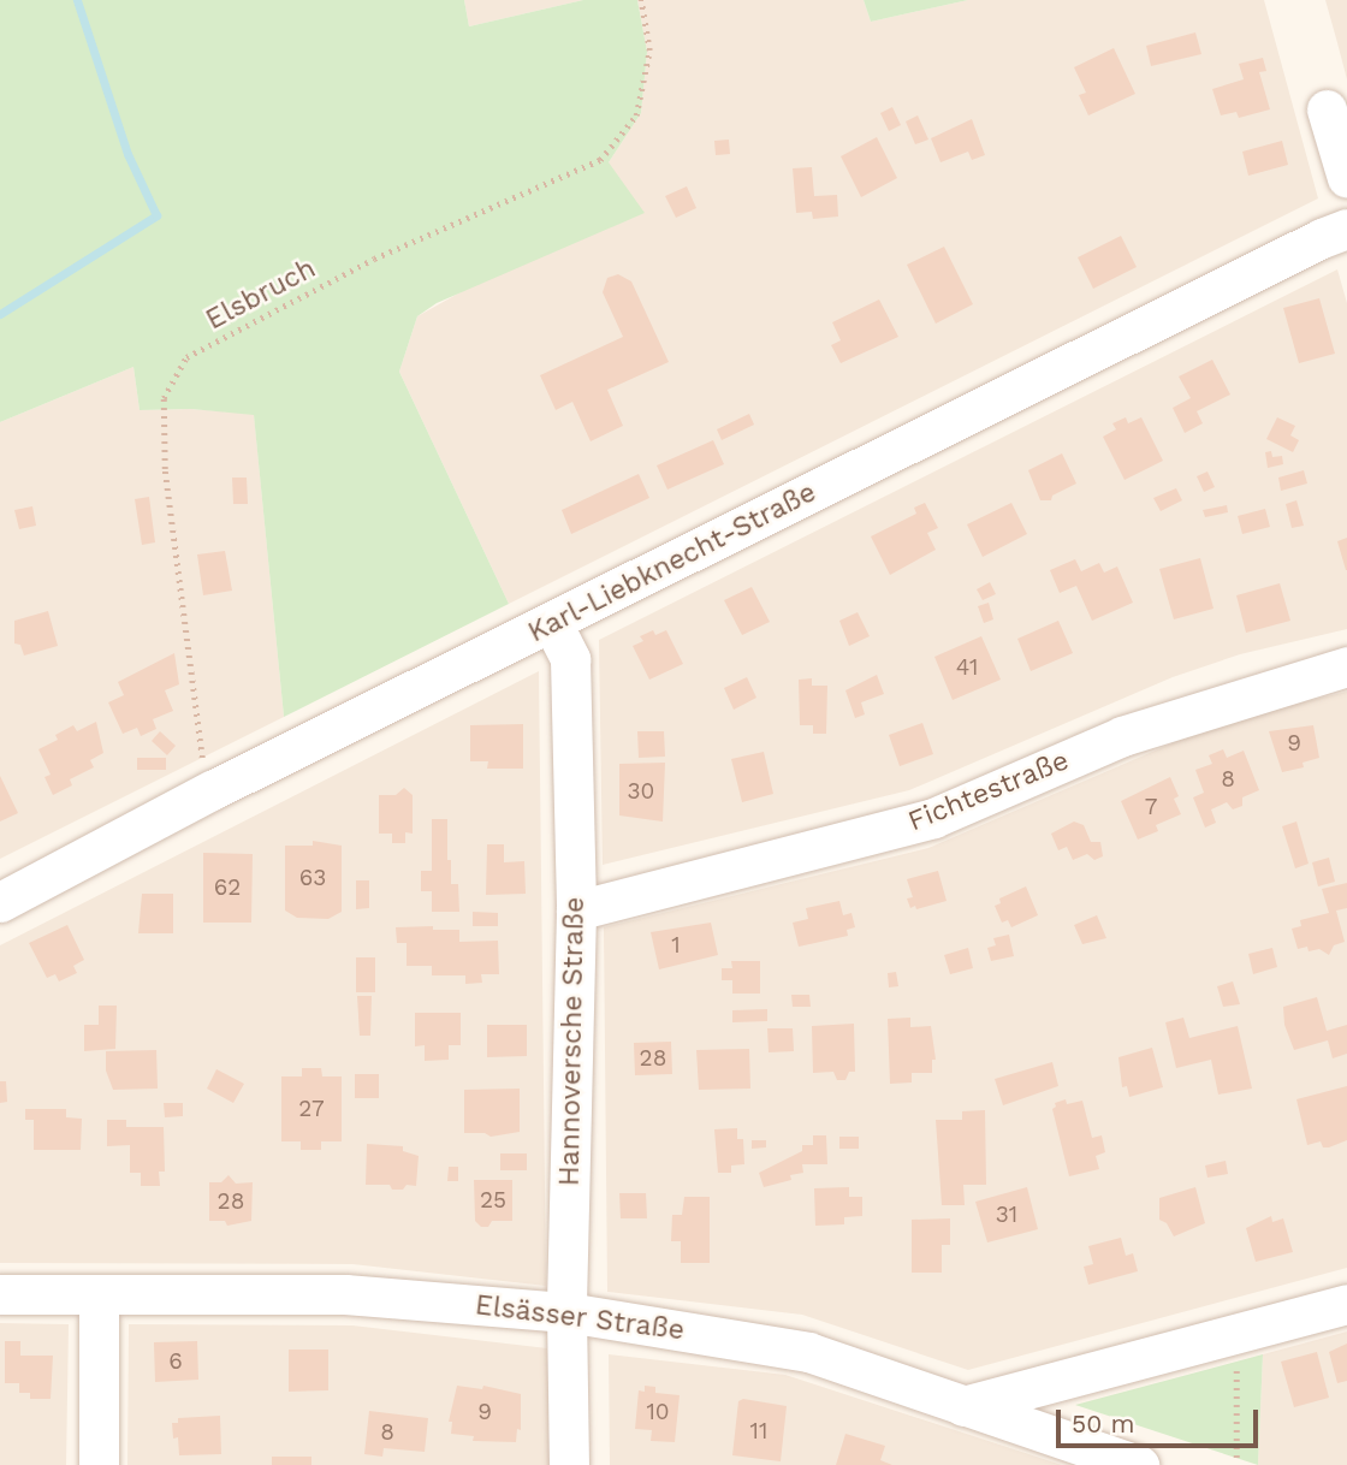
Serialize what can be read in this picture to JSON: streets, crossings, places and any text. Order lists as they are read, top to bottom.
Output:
{
  "streets": {
    "street": [
      "Karl-Liebknecht-Straße",
      "Fichtestraße",
      "Hannoversche Straße",
      "Elsässer Straße"
    ],
    "path": ["Elsbruch"]
  },
  "crossings": [
    ["Elsbruch", "Karl-Liebknecht-Straße"],
    ["Karl-Liebknecht-Straße", "Hannoversche Straße"],
    ["Fichtestraße", "Hannoversche Straße"],
    ["Hannoversche Straße", "Elsässer Straße"]
  ],
  "house_numbers": [
    "41",
    "9",
    "8",
    "30",
    "7",
    "63",
    "62",
    "1",
    "28",
    "27",
    "25",
    "28",
    "31",
    "6",
    "9",
    "10",
    "11",
    "8"
  ],
  "scale_bar": "50 m"
}
